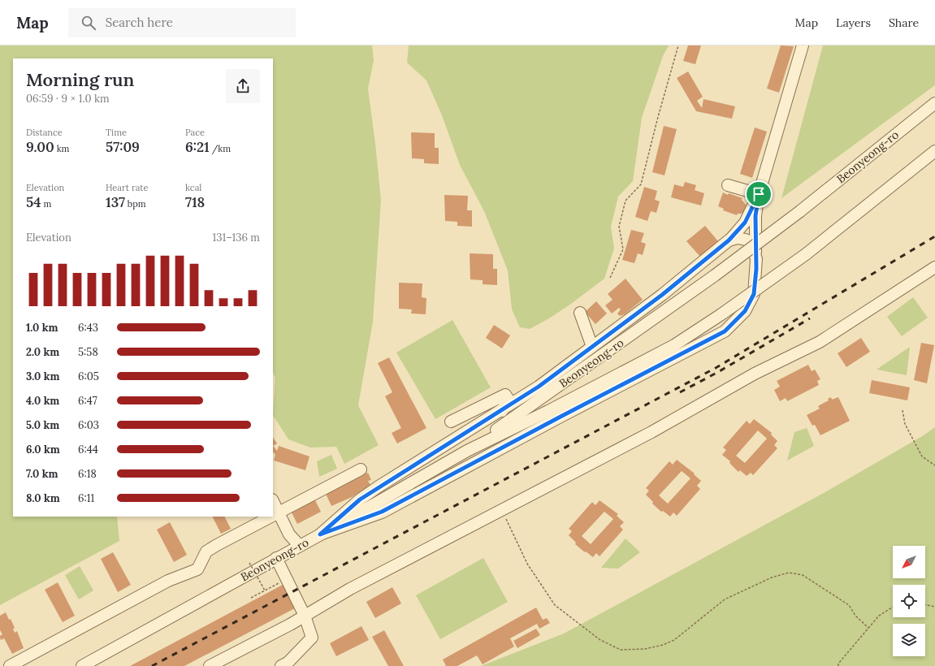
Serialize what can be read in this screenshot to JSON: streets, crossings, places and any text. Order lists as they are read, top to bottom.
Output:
{
  "streets": {
    "street": ["Beonyeong-ro"]
  },
  "north": "bottom left",
  "page": {
    "header": "Map",
    "search": "Search here",
    "nav": ["Map", "Layers", "Share"],
    "heading": ["Morning run", "06:59 · 9 × 1.0 km"],
    "stats": [
      ["Distance", "9.00 km"],
      ["Time", "57:09"],
      ["Pace", "6:21 /km"],
      ["Elevation", "54 m"],
      ["Heart rate", "137 bpm"],
      ["kcal", "718"]
    ],
    "chart": ["Elevation", "131–136 m"],
    "list": [
      {
        "name": "1.0 km",
        "note": "6:43"
      },
      {
        "name": "2.0 km",
        "note": "5:58"
      },
      {
        "name": "3.0 km",
        "note": "6:05"
      },
      {
        "name": "4.0 km",
        "note": "6:47"
      },
      {
        "name": "5.0 km",
        "note": "6:03"
      },
      {
        "name": "6.0 km",
        "note": "6:44"
      },
      {
        "name": "7.0 km",
        "note": "6:18"
      },
      {
        "name": "8.0 km",
        "note": "6:11"
      }
    ]
  }
}
